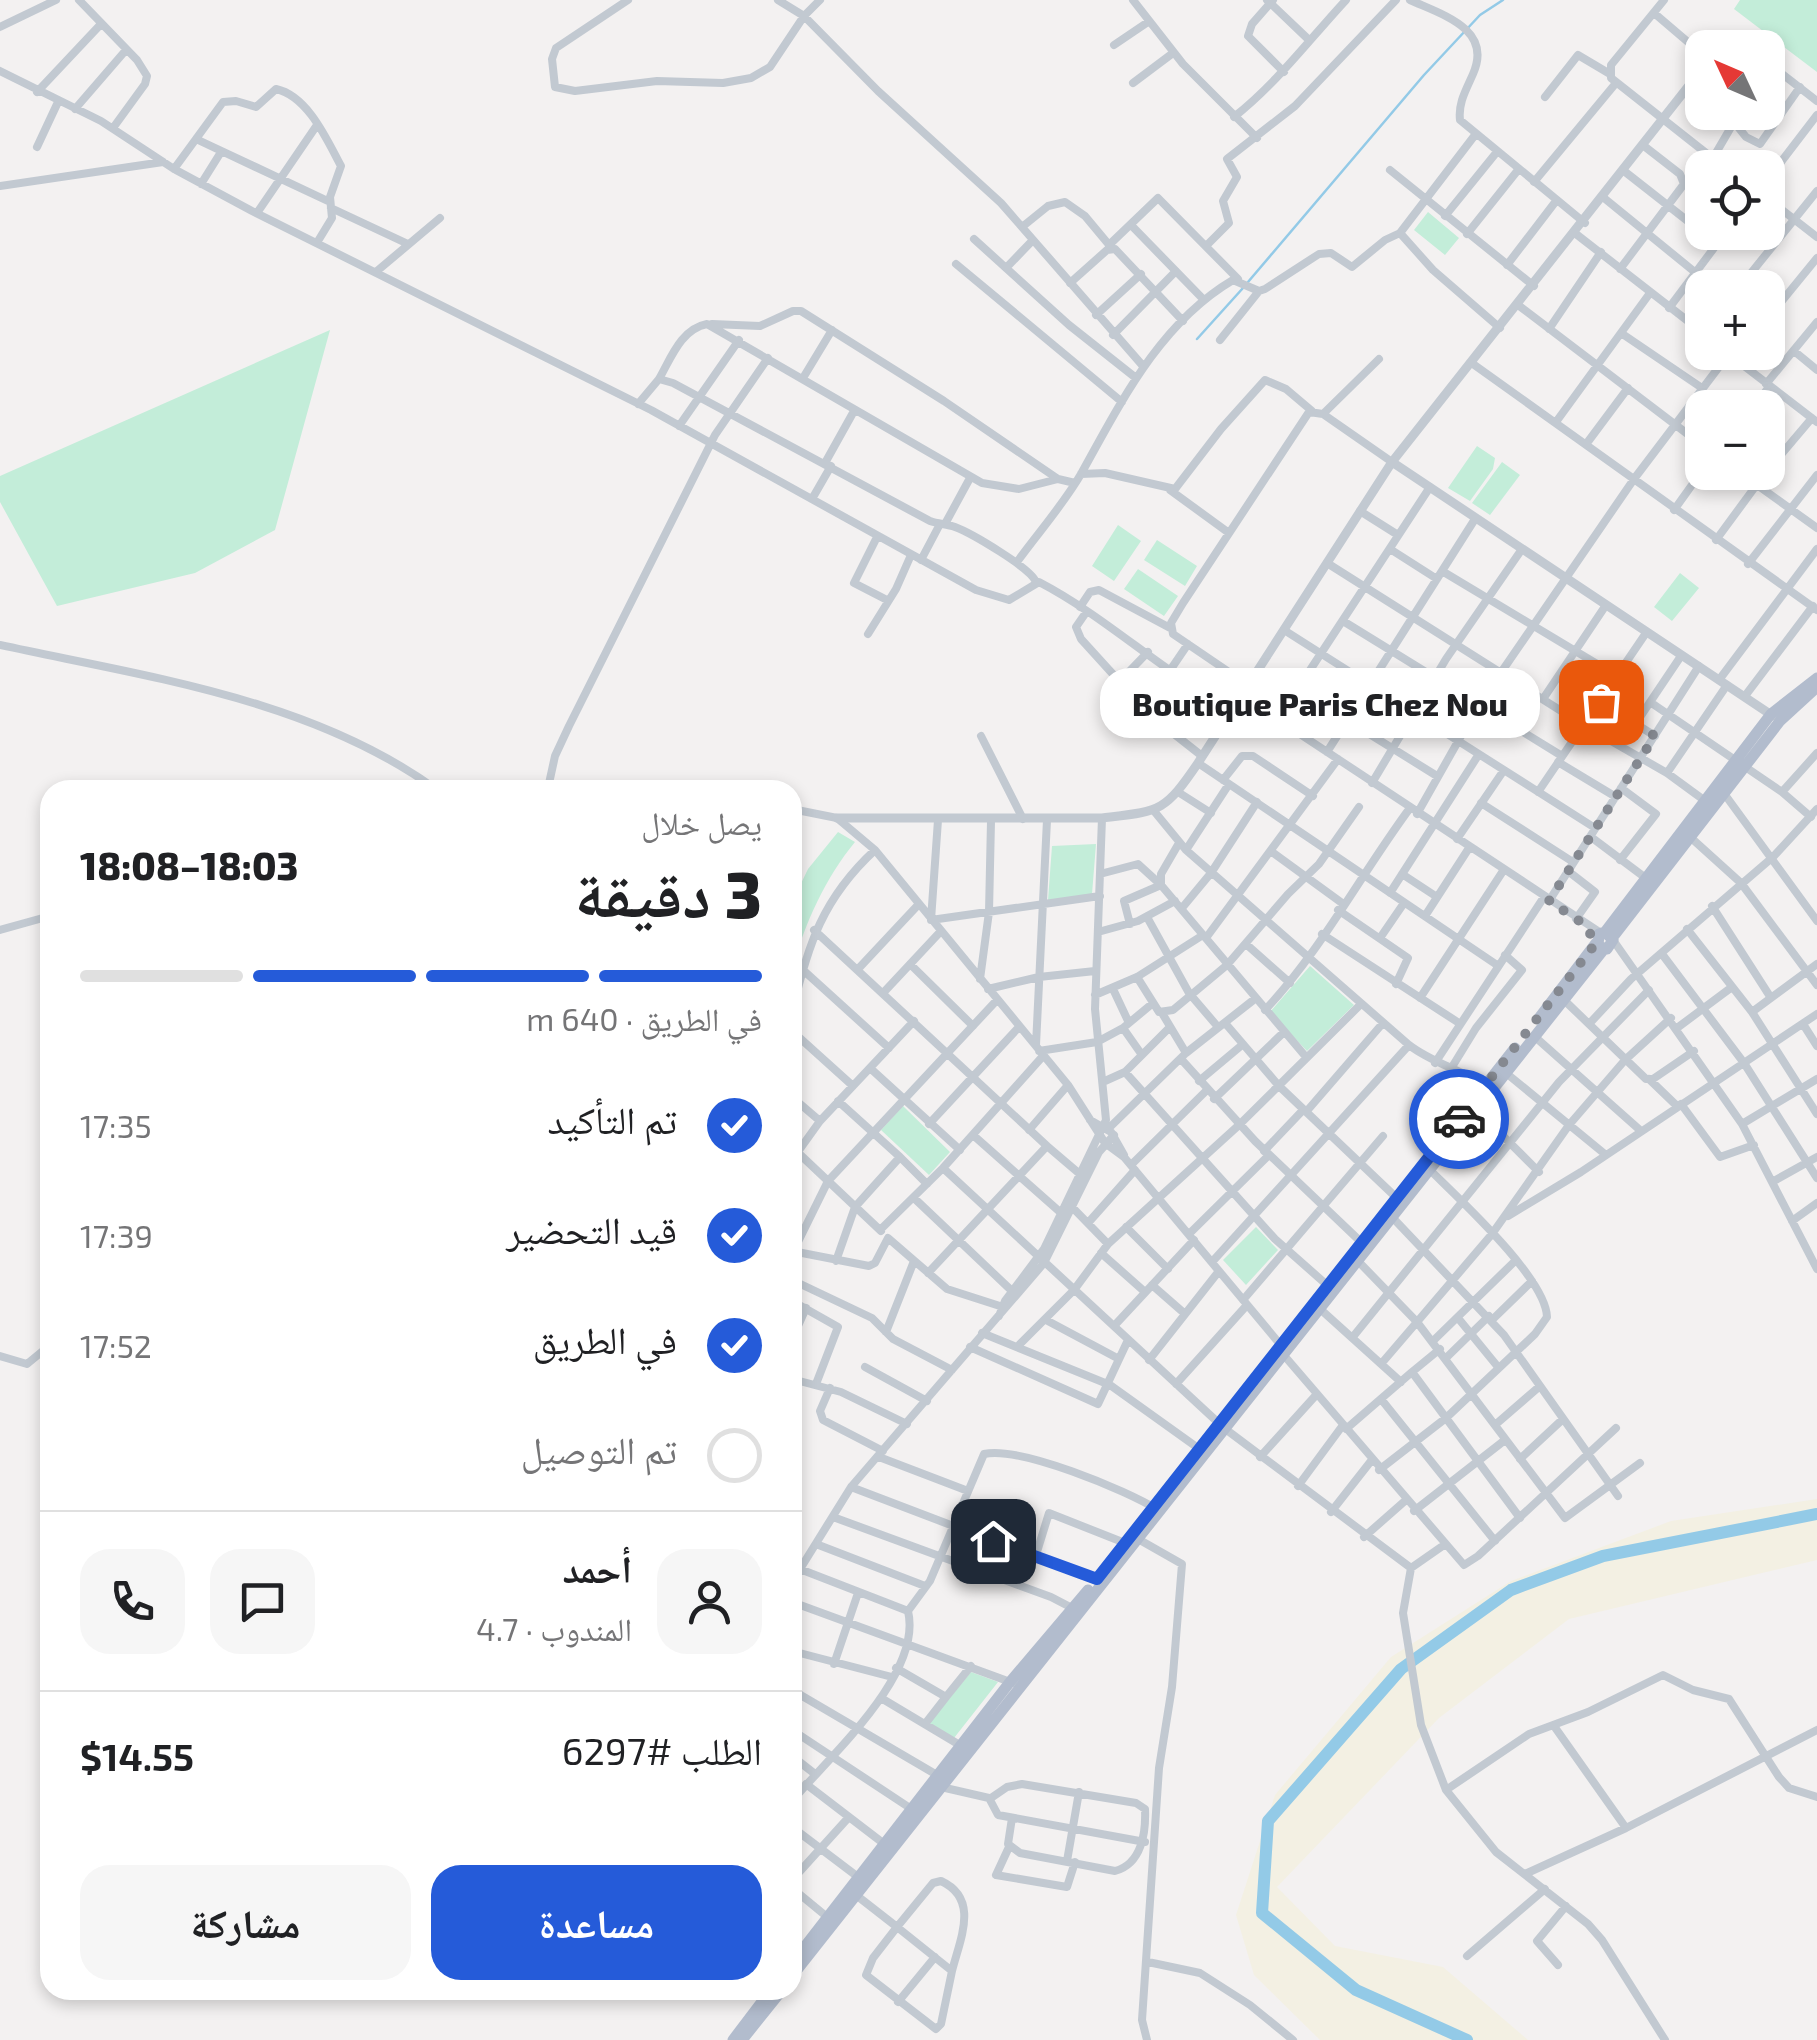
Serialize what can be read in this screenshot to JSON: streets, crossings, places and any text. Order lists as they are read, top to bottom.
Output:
{
  "places": ["Boutique Paris Chez Nou"],
  "north": "top left",
  "page": {
    "map_buttons": ["+", "−"],
    "bubble": "Boutique Paris Chez Nou",
    "heading": ["3 دقيقة", "يصل خلال", "18:03–18:08"],
    "panel": [
      "أحمد",
      "المندوب · 4.7",
      "الطلب #6297",
      "$14.55"
    ],
    "bar": "في الطريق · 640 m",
    "list": [
      ["تم التأكيد", "17:35"],
      ["قيد التحضير", "17:39"],
      ["في الطريق", "17:52"],
      "تم التوصيل"
    ],
    "buttons": ["مساعدة", "مشاركة"]
  }
}
